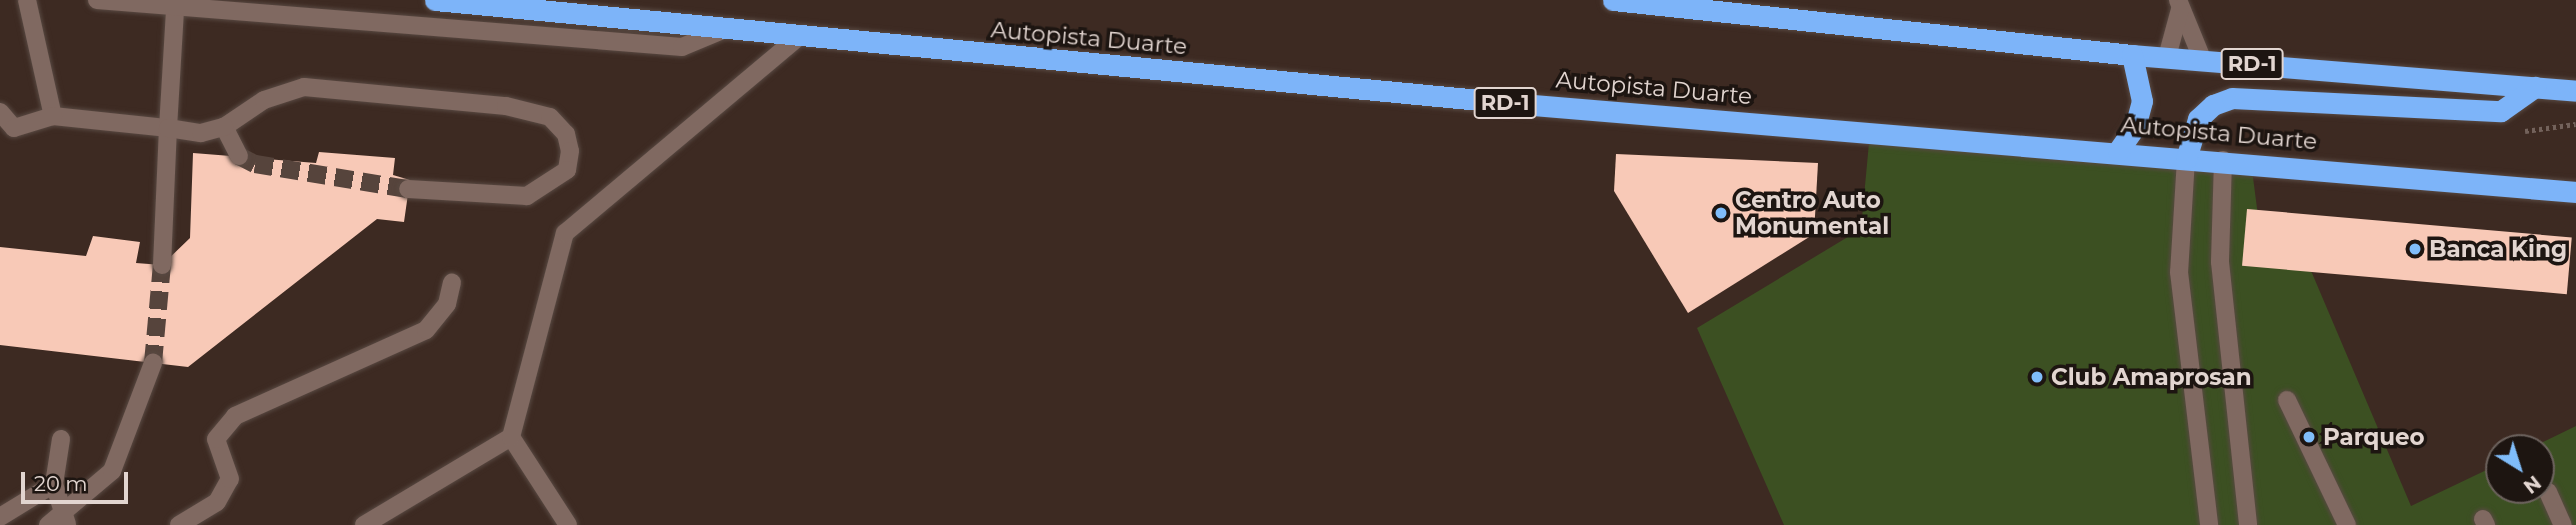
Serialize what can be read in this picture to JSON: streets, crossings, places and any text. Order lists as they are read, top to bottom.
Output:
{
  "streets": {
    "highway": ["Autopista Duarte", "RD-1"]
  },
  "places": [
    "Centro Auto Monumental",
    "Banca King",
    "Club Amaprosan",
    "Parqueo"
  ],
  "scale_bar": "20 m",
  "north": "bottom right"
}
